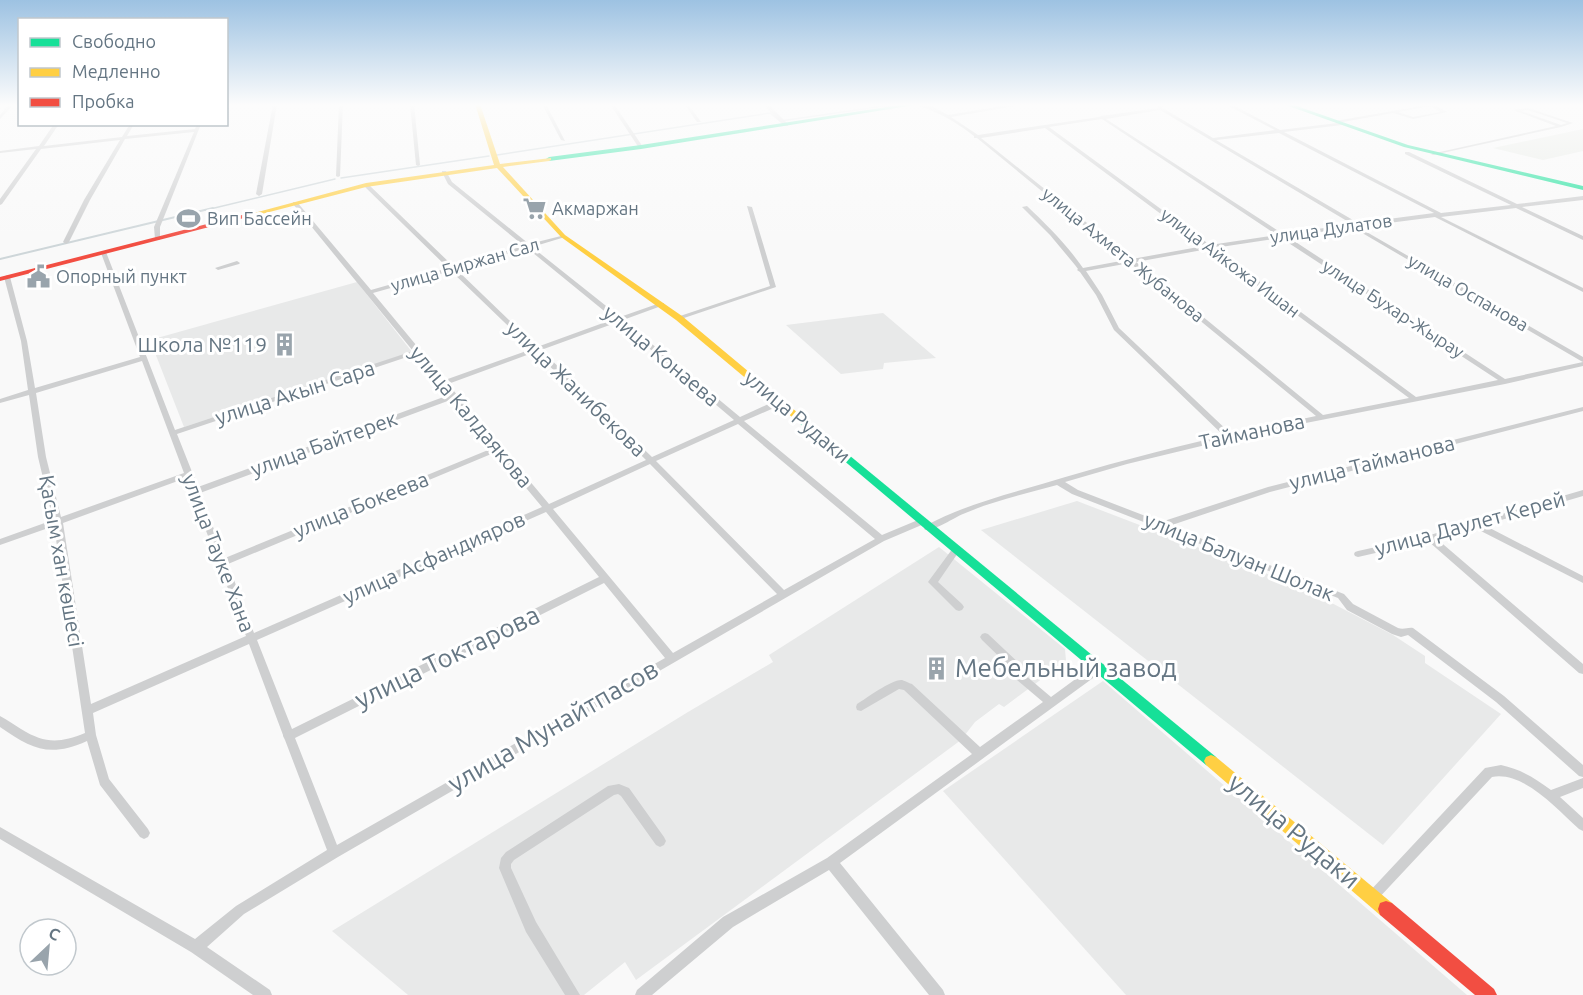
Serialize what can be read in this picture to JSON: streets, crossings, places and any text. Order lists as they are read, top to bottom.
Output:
{
  "streets": {
    "street": [
      "улица Дулатов",
      "улица Ахмета Жубанова",
      "улица Айкожа Ишан",
      "улица Биржан Сал",
      "улица Оспанова",
      "улица Бухар-Жырау",
      "улица Конаева",
      "улица Жанибекова",
      "улица Акын Сара",
      "улица Калдаякова",
      "улица Рудаки",
      "Тайманова",
      "улица Байтерек",
      "улица Тайманова",
      "улица Бокеева",
      "улица Даулет Керей",
      "улица Тауке Хана",
      "улица Балуан Шолак",
      "улица Асфандияров",
      "Қасым хан көшесі",
      "улица Токтарова",
      "улица Мунайтпасов"
    ]
  },
  "crossings": [
    ["улица Дулатов", "улица Ахмета Жубанова"],
    ["улица Дулатов", "улица Айкожа Ишан"],
    ["улица Дулатов", "улица Оспанова"],
    ["улица Дулатов", "улица Бухар-Жырау"],
    ["улица Ахмета Жубанова", "Тайманова"],
    ["улица Айкожа Ишан", "Тайманова"],
    ["улица Биржан Сал", "улица Конаева"],
    ["улица Биржан Сал", "улица Жанибекова"],
    ["улица Биржан Сал", "улица Калдаякова"],
    ["улица Биржан Сал", "улица Рудаки"],
    ["улица Оспанова", "Тайманова"],
    ["улица Бухар-Жырау", "Тайманова"],
    ["улица Конаева", "улица Асфандияров"],
    ["улица Конаева", "улица Мунайтпасов"],
    ["улица Жанибекова", "улица Асфандияров"],
    ["улица Жанибекова", "улица Мунайтпасов"],
    ["улица Акын Сара", "улица Калдаякова"],
    ["улица Акын Сара", "улица Тауке Хана"],
    ["улица Калдаякова", "улица Байтерек"],
    ["улица Калдаякова", "улица Бокеева"],
    ["улица Калдаякова", "улица Асфандияров"],
    ["улица Калдаякова", "улица Токтарова"],
    ["улица Калдаякова", "улица Мунайтпасов"],
    ["улица Рудаки", "Тайманова"],
    ["улица Рудаки", "улица Асфандияров"],
    ["улица Рудаки", "улица Мунайтпасов"],
    ["Тайманова", "улица Балуан Шолак"],
    ["Тайманова", "улица Мунайтпасов"],
    ["улица Байтерек", "улица Тауке Хана"],
    ["улица Тайманова", "улица Балуан Шолак"],
    ["улица Бокеева", "улица Тауке Хана"],
    ["улица Тауке Хана", "улица Асфандияров"],
    ["улица Тауке Хана", "улица Токтарова"],
    ["улица Тауке Хана", "улица Мунайтпасов"],
    ["улица Асфандияров", "Қасым хан көшесі"]
  ],
  "places": {
    "supermarket": ["Акмаржан"],
    "sports": ["Вип Бассейн"],
    "public building": ["Опорный пункт"],
    "building": ["Школа №119", "Мебельный завод"]
  },
  "legend": ["Свободно", "Медленно", "Пробка"],
  "north": "top right"
}
